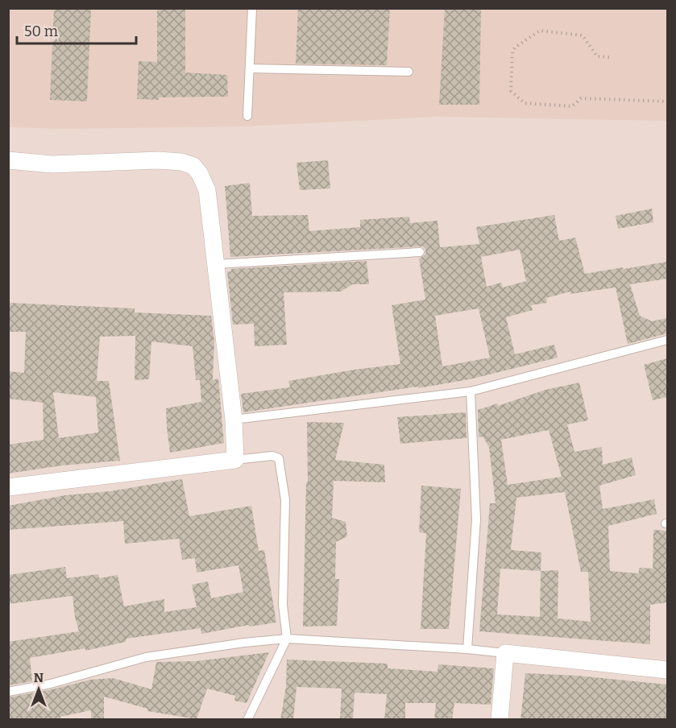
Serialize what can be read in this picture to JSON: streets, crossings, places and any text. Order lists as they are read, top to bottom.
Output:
{
  "scale_bar": "50 m",
  "north": "top"
}
